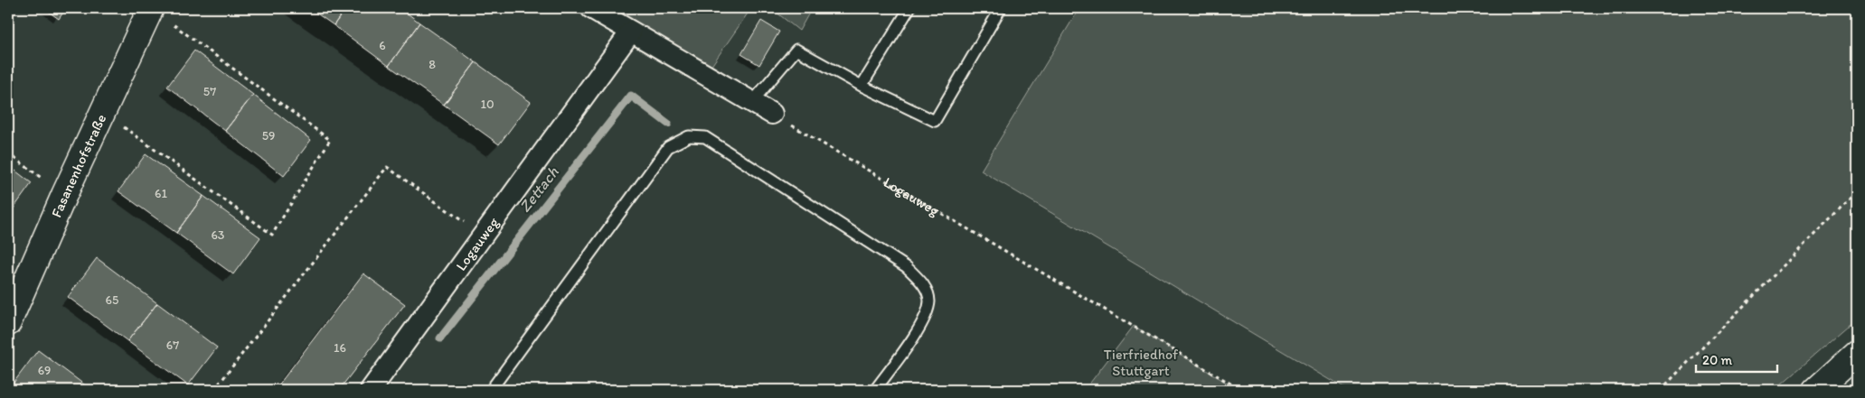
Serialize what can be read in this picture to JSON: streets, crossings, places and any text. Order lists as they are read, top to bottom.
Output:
{
  "streets": {
    "main road": ["Fasanenhofstraße"],
    "street": ["Logauweg"]
  },
  "water": ["Zettach"],
  "parks": ["Tierfriedhof Stuttgart"],
  "house_numbers": [
    "6",
    "8",
    "57",
    "10",
    "59",
    "61",
    "63",
    "65",
    "67",
    "16",
    "69"
  ],
  "scale_bar": "20 m"
}
